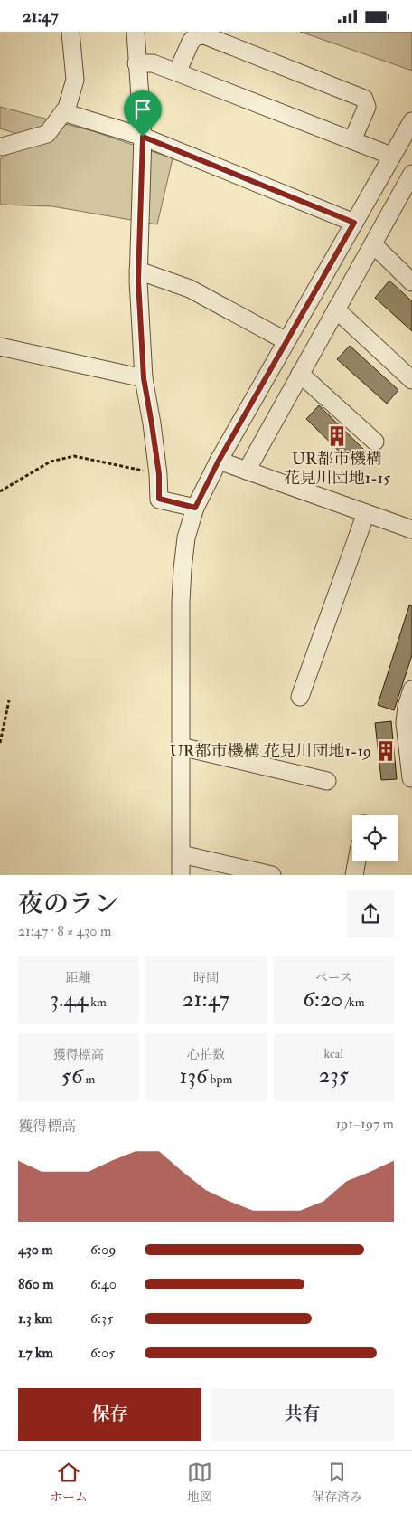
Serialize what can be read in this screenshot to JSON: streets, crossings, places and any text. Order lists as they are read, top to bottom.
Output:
{
  "places": {
    "building": ["UR都市機構 花見川団地1-15", "UR都市機構 花見川団地1-19"]
  },
  "page": {
    "status": "21:47",
    "heading": ["夜のラン", "21:47 · 8 × 430 m"],
    "stats": [
      ["距離", "3.44 km"],
      ["時間", "21:47"],
      ["ペース", "6:20 /km"],
      ["獲得標高", "56 m"],
      ["心拍数", "136 bpm"],
      ["kcal", "235"]
    ],
    "chart": ["獲得標高", "191–197 m"],
    "list": [
      {
        "name": "430 m",
        "note": "6:09"
      },
      {
        "name": "860 m",
        "note": "6:40"
      },
      {
        "name": "1.3 km",
        "note": "6:35"
      },
      {
        "name": "1.7 km",
        "note": "6:05"
      }
    ],
    "buttons": ["保存", "共有"],
    "tabs": ["ホーム", "地図", "保存済み"]
  }
}
